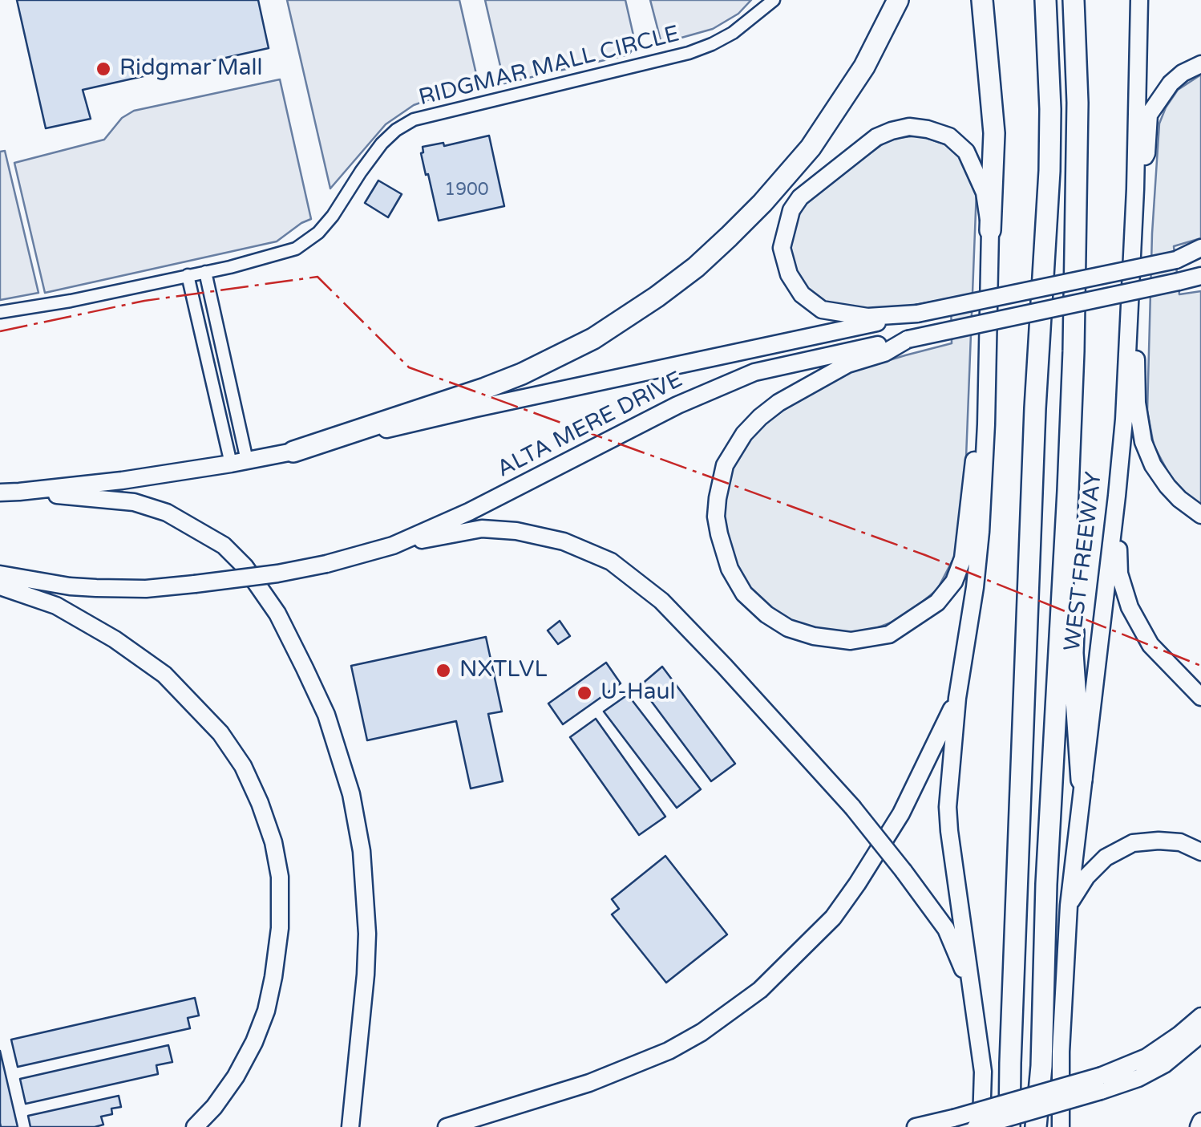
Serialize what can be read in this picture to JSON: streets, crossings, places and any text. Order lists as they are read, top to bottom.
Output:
{
  "streets": {
    "highway": ["WEST FREEWAY"],
    "main road": ["ALTA MERE DRIVE"],
    "street": ["RIDGMAR MALL CIRCLE"]
  },
  "places": ["Ridgmar Mall", "NXTLVL", "U-Haul"],
  "house_numbers": ["1900"]
}
